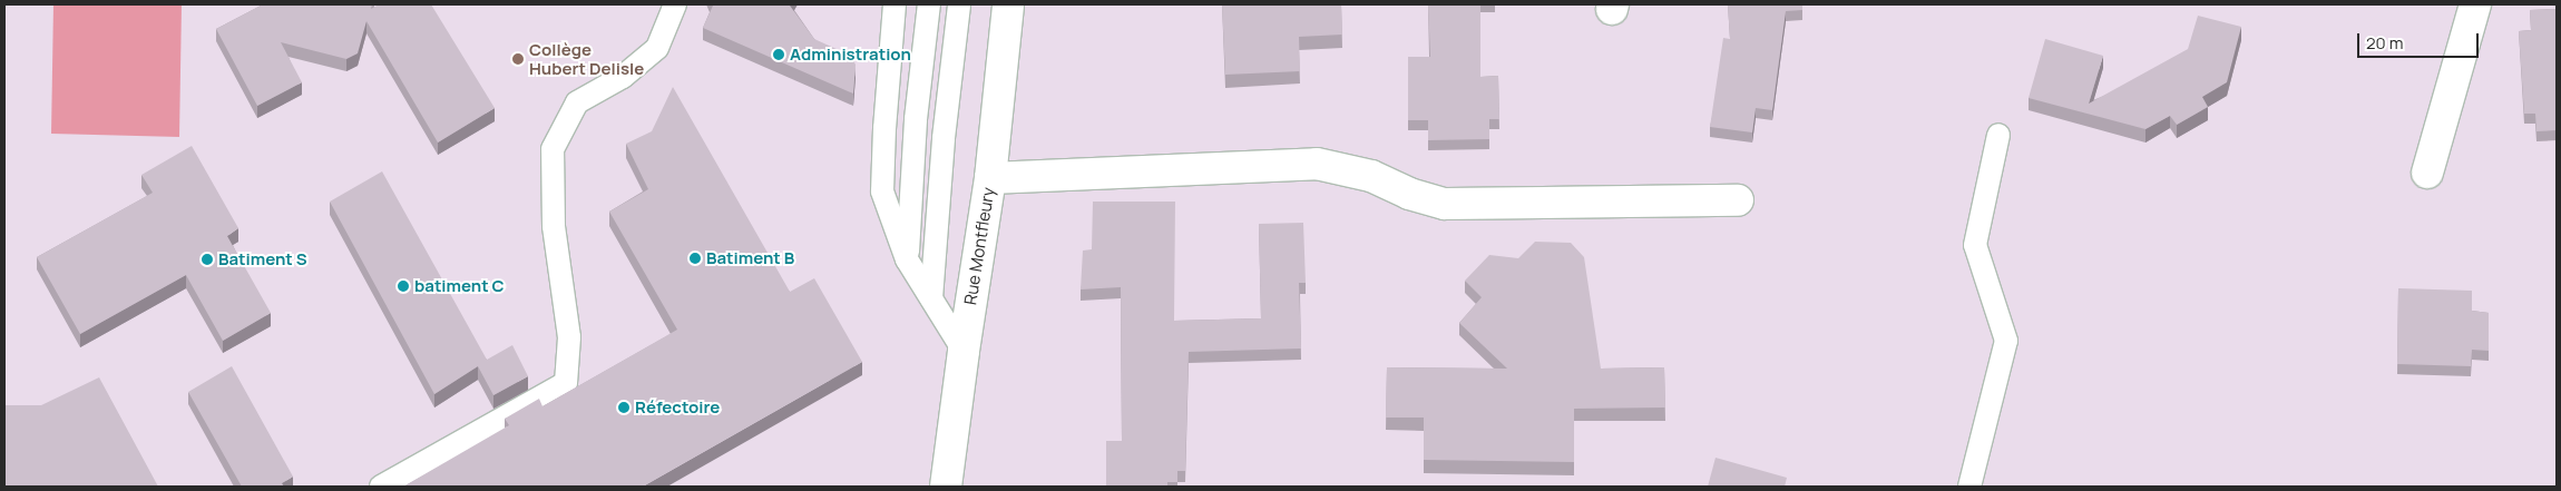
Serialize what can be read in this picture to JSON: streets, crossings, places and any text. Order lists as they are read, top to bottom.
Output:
{
  "streets": {
    "street": ["Rue Montfleury"]
  },
  "places": [
    "Administration",
    "Collège Hubert Delisle",
    "Batiment B",
    "Batiment S",
    "batiment C",
    "Réfectoire"
  ],
  "scale_bar": "20 m"
}
